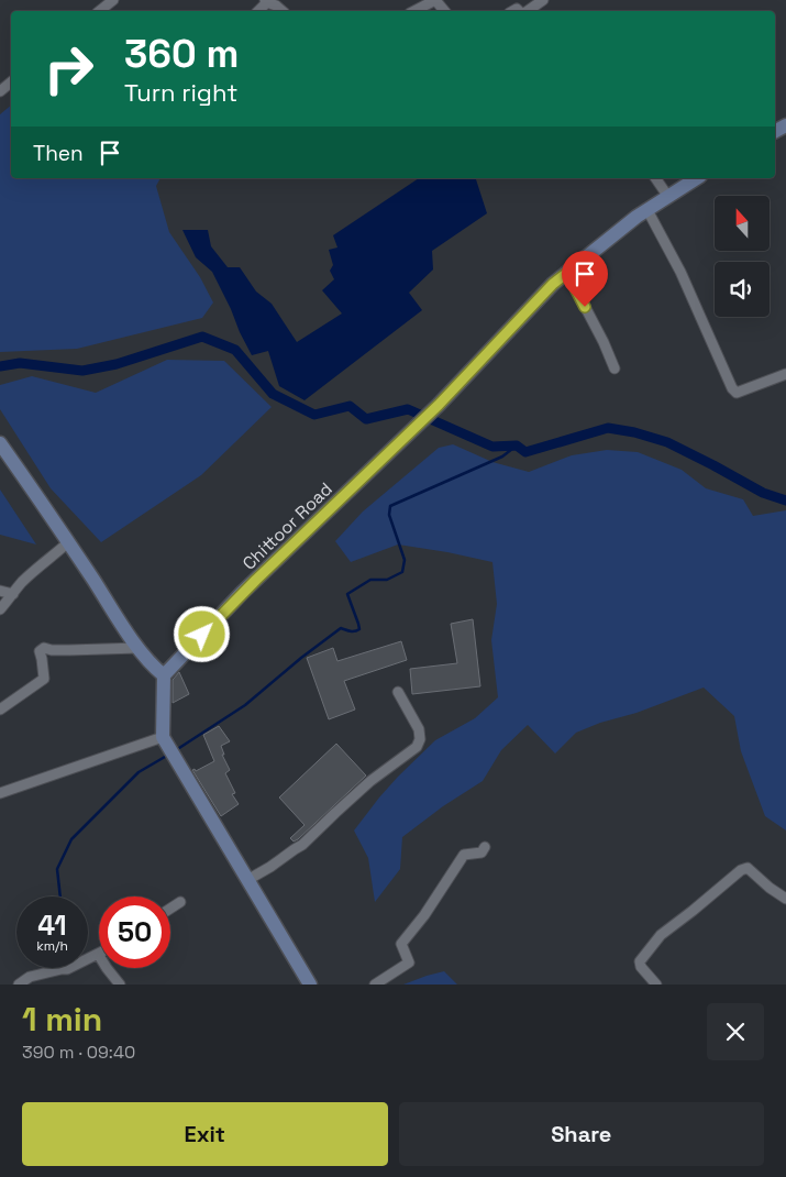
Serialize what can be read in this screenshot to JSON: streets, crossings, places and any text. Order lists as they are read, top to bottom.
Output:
{
  "streets": {
    "main road": ["Chittoor Road"]
  },
  "north": "top",
  "page": {
    "turn": ["360 m", "Turn right"],
    "then": "Then",
    "speed": "41 km/h",
    "limit": "50",
    "heading": ["1 min", "390 m · 09:40"],
    "buttons": ["Exit", "Share"]
  }
}
